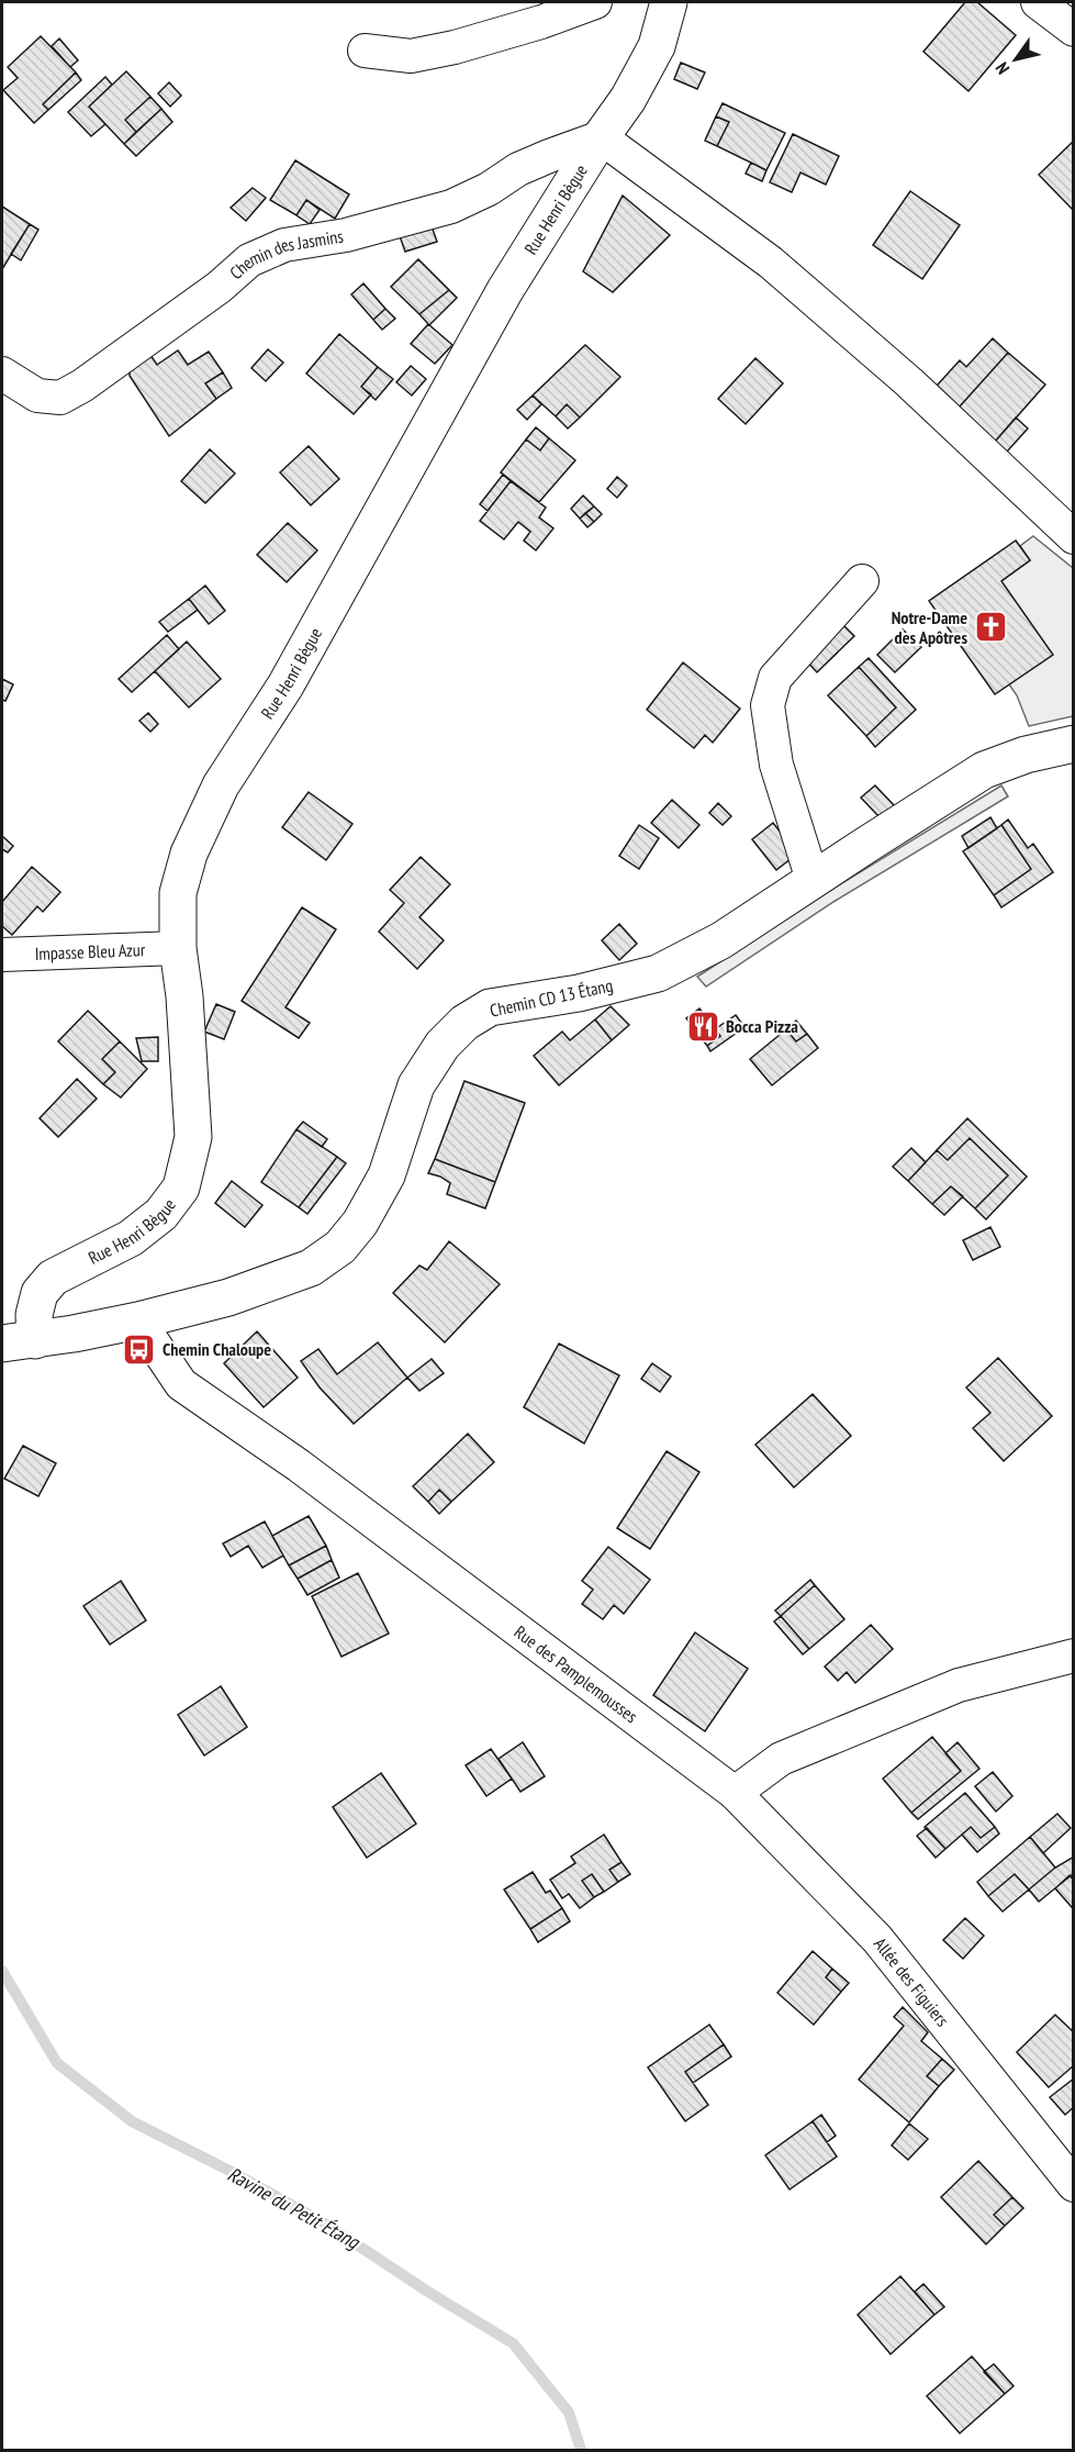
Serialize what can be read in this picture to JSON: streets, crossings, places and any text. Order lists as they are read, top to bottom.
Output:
{
  "streets": {
    "street": [
      "Rue Henri Bègue",
      "Chemin des Jasmins",
      "Impasse Bleu Azur",
      "Chemin CD 13 Étang",
      "Rue des Pamplemousses",
      "Allée des Figuiers"
    ]
  },
  "crossings": [
    ["Rue Henri Bègue", "Chemin des Jasmins"],
    ["Rue Henri Bègue", "Impasse Bleu Azur"],
    ["Rue Henri Bègue", "Chemin CD 13 Étang"],
    ["Chemin CD 13 Étang", "Rue des Pamplemousses"],
    ["Rue des Pamplemousses", "Allée des Figuiers"]
  ],
  "water": ["Ravine du Petit Étang"],
  "places": {
    "church": ["Notre-Dame des Apôtres"],
    "restaurant": ["Bocca Pizza"],
    "bus stop": ["Chemin Chaloupe"]
  },
  "north": "bottom left"
}
